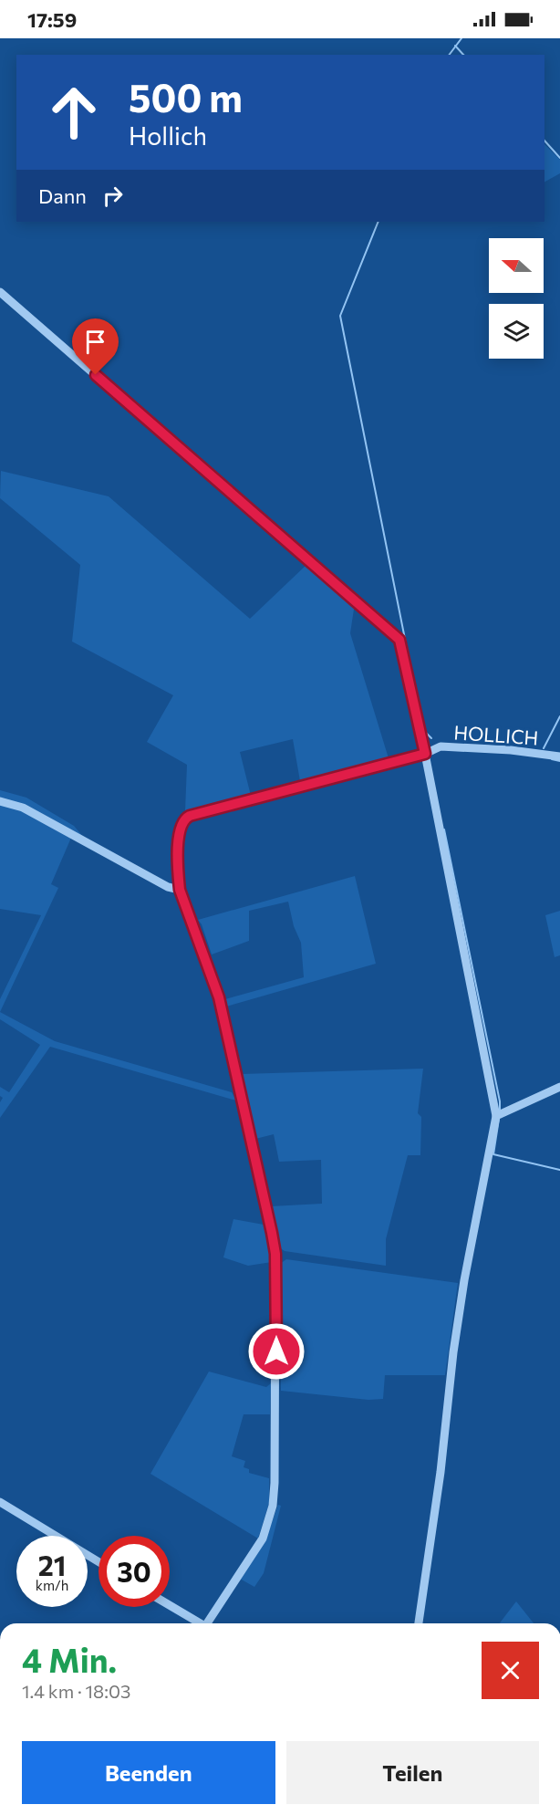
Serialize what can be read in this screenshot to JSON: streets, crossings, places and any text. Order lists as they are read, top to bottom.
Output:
{
  "streets": {
    "street": ["HOLLICH"]
  },
  "north": "left",
  "page": {
    "status": "17:59",
    "turn": ["500 m", "Hollich"],
    "then": "Dann",
    "speed": "21 km/h",
    "limit": "30",
    "heading": ["4 Min.", "1.4 km · 18:03"],
    "buttons": ["Beenden", "Teilen"]
  }
}
